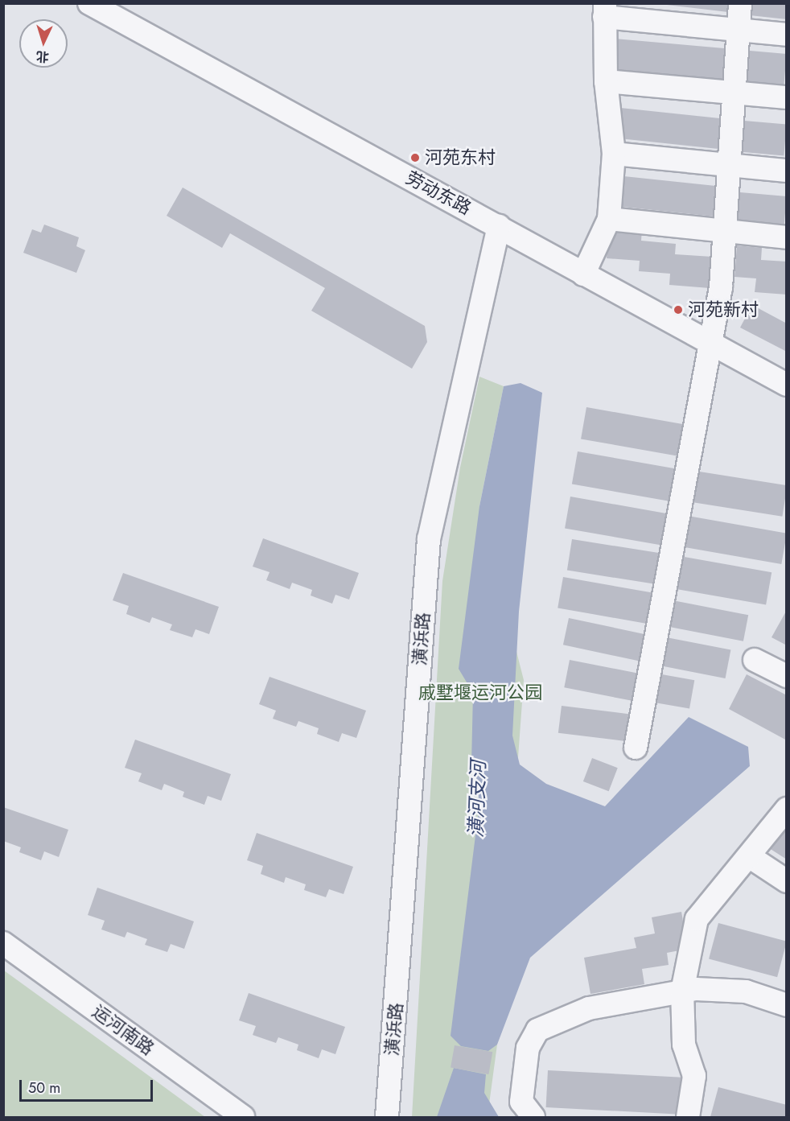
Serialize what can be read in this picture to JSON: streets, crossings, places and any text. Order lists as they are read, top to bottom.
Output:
{
  "streets": {
    "street": ["劳动东路", "潢浜路", "运河南路"]
  },
  "crossings": [
    ["劳动东路", "潢浜路"]
  ],
  "water": ["潢河支河"],
  "parks": ["戚墅堰运河公园"],
  "places": ["河苑东村", "河苑新村"],
  "scale_bar": "50 m",
  "north": "bottom"
}
